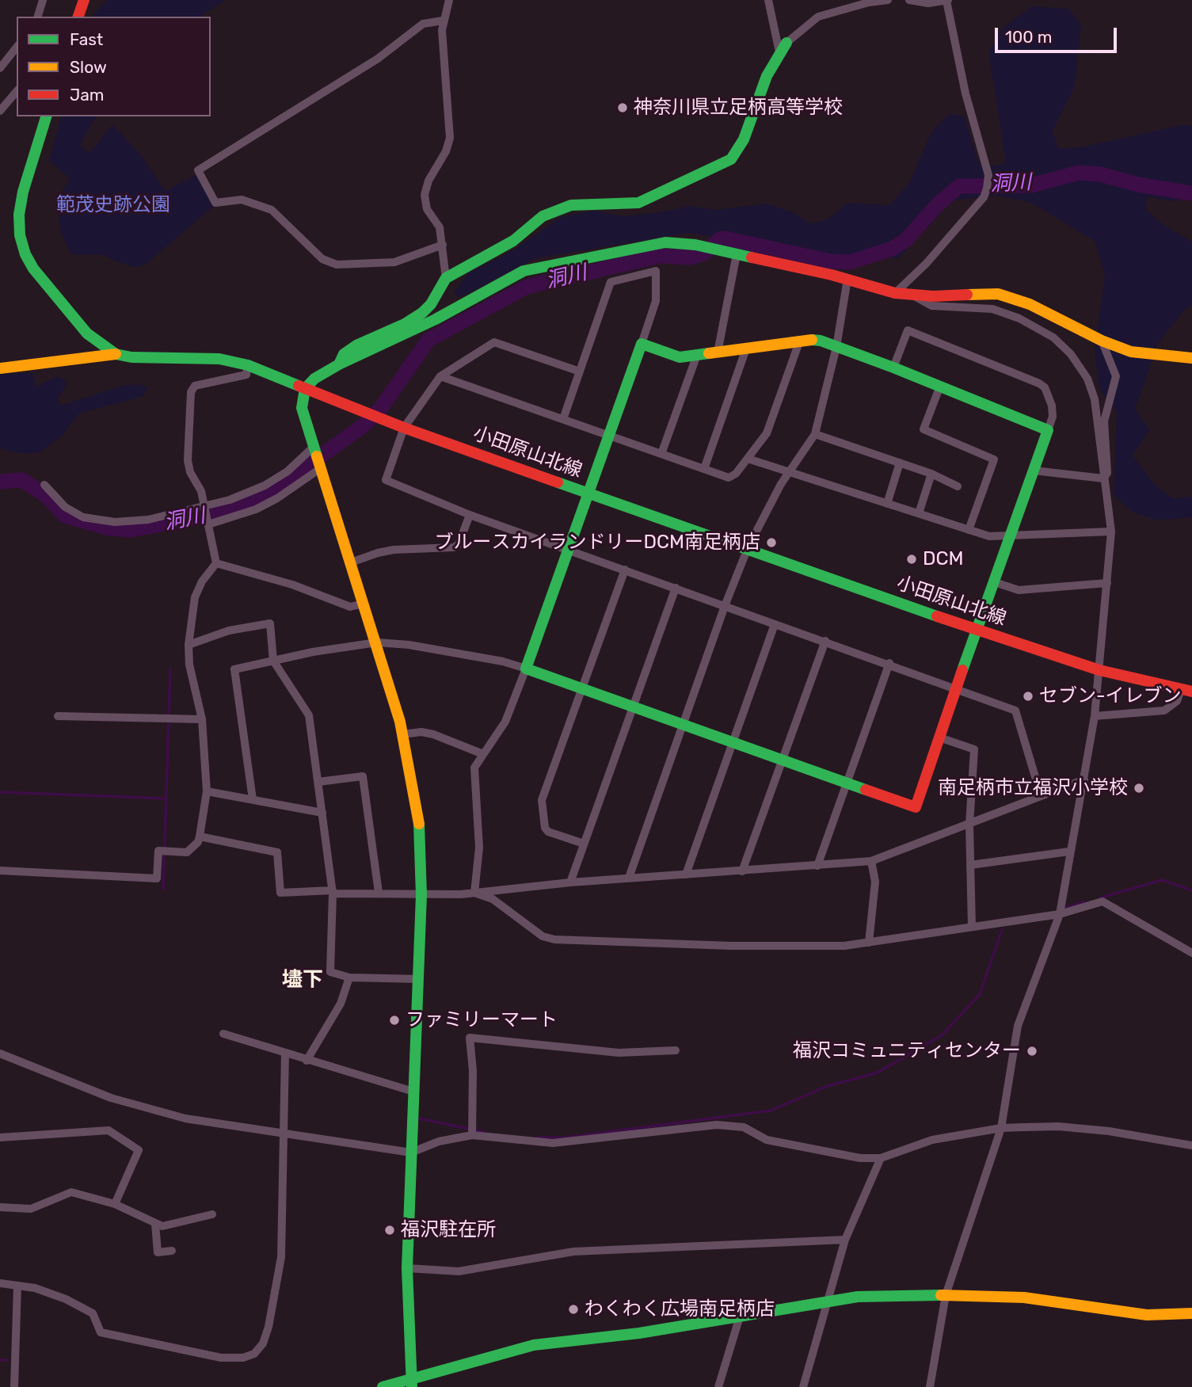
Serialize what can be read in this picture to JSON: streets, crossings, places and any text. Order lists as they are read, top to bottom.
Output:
{
  "streets": {
    "street": ["小田原山北線"]
  },
  "districts": ["壗下"],
  "water": ["洞川"],
  "parks": ["範茂史跡公園"],
  "places": [
    "神奈川県立足柄高等学校",
    "ブルースカイランドリーDCM南足柄店",
    "DCM",
    "セブン-イレブン",
    "南足柄市立福沢小学校",
    "ファミリーマート",
    "福沢コミュニティセンター",
    "福沢駐在所",
    "わくわく広場南足柄店"
  ],
  "legend": ["Fast", "Slow", "Jam"],
  "scale_bar": "100 m"
}
